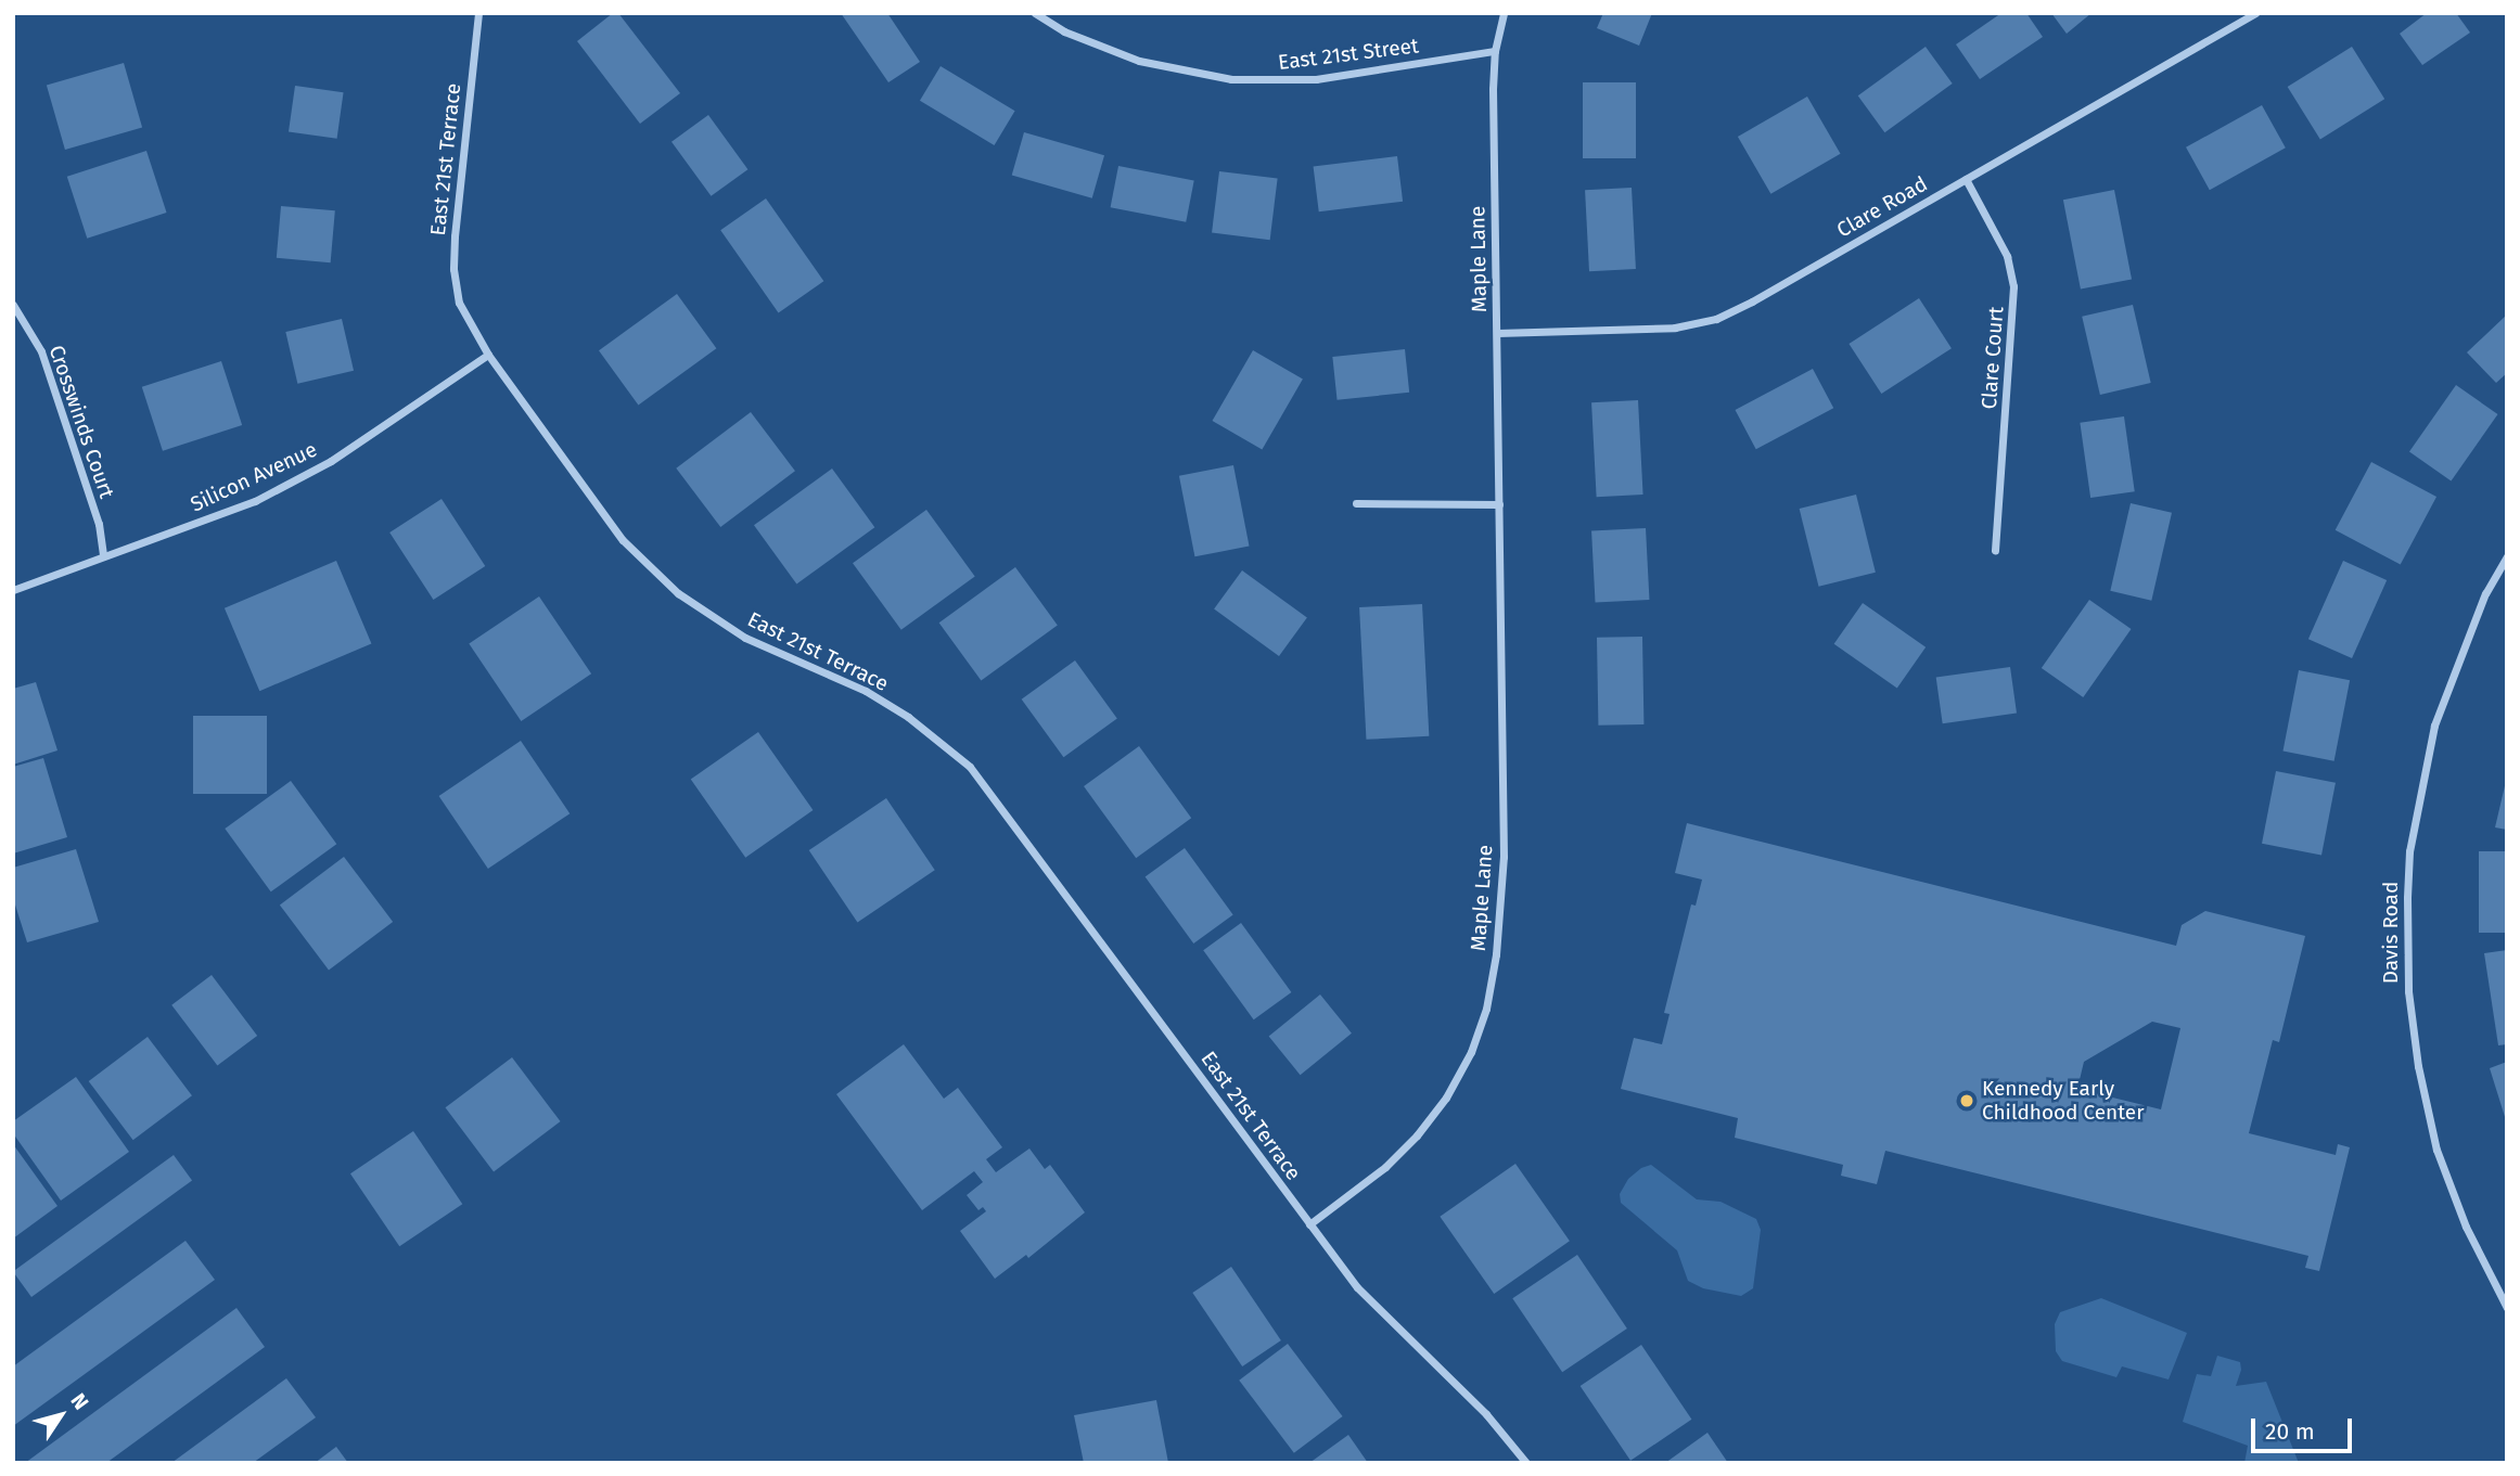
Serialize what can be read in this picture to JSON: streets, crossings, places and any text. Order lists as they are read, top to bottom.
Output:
{
  "streets": {
    "street": [
      "East 21st Street",
      "East 21st Terrace",
      "Clare Road",
      "Maple Lane",
      "Clare Court",
      "Crosswinds Court",
      "Silicon Avenue",
      "Davis Road"
    ]
  },
  "crossings": [
    ["East 21st Street", "Maple Lane"],
    ["East 21st Terrace", "Maple Lane"],
    ["East 21st Terrace", "Silicon Avenue"],
    ["Clare Road", "Maple Lane"],
    ["Clare Road", "Clare Court"],
    ["Crosswinds Court", "Silicon Avenue"]
  ],
  "places": ["Kennedy Early Childhood Center"],
  "scale_bar": "20 m",
  "north": "top right"
}
